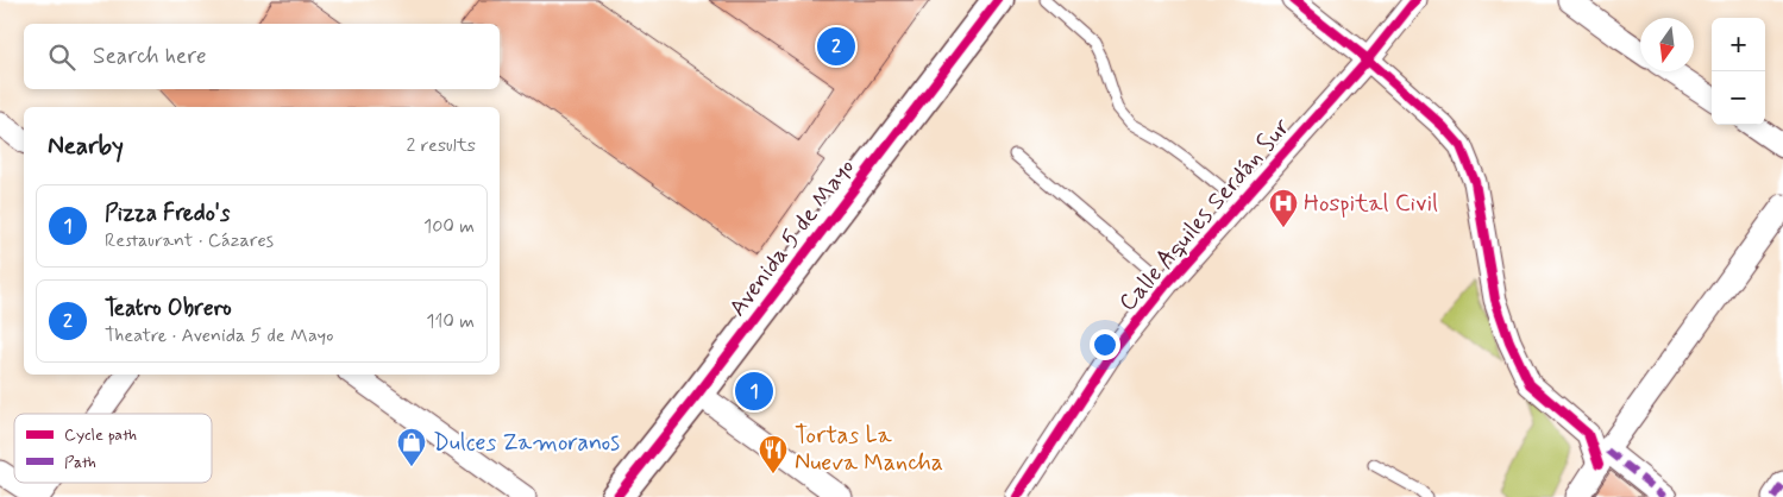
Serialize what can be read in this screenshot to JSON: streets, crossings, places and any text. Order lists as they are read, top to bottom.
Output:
{
  "streets": {
    "street": ["Calle Aquiles Serdán Sur", "Avenida 5 de Mayo"]
  },
  "places": {
    "hospital": ["Hospital Civil"],
    "shop": ["Dulces Zamoranos"],
    "restaurant": ["Tortas La Nueva Mancha"]
  },
  "legend": ["Cycle path", "Path"],
  "north": "bottom",
  "page": {
    "map_buttons": ["+", "−"],
    "search": "Search here",
    "pins": ["2", "1"],
    "heading": ["Nearby", "2 results"],
    "list": [
      {
        "mark": "1",
        "name": "Pizza Fredo's",
        "note": "Restaurant · Cázares",
        "value": "100 m"
      },
      {
        "mark": "2",
        "name": "Teatro Obrero",
        "note": "Theatre · Avenida 5 de Mayo",
        "value": "110 m"
      }
    ]
  }
}
